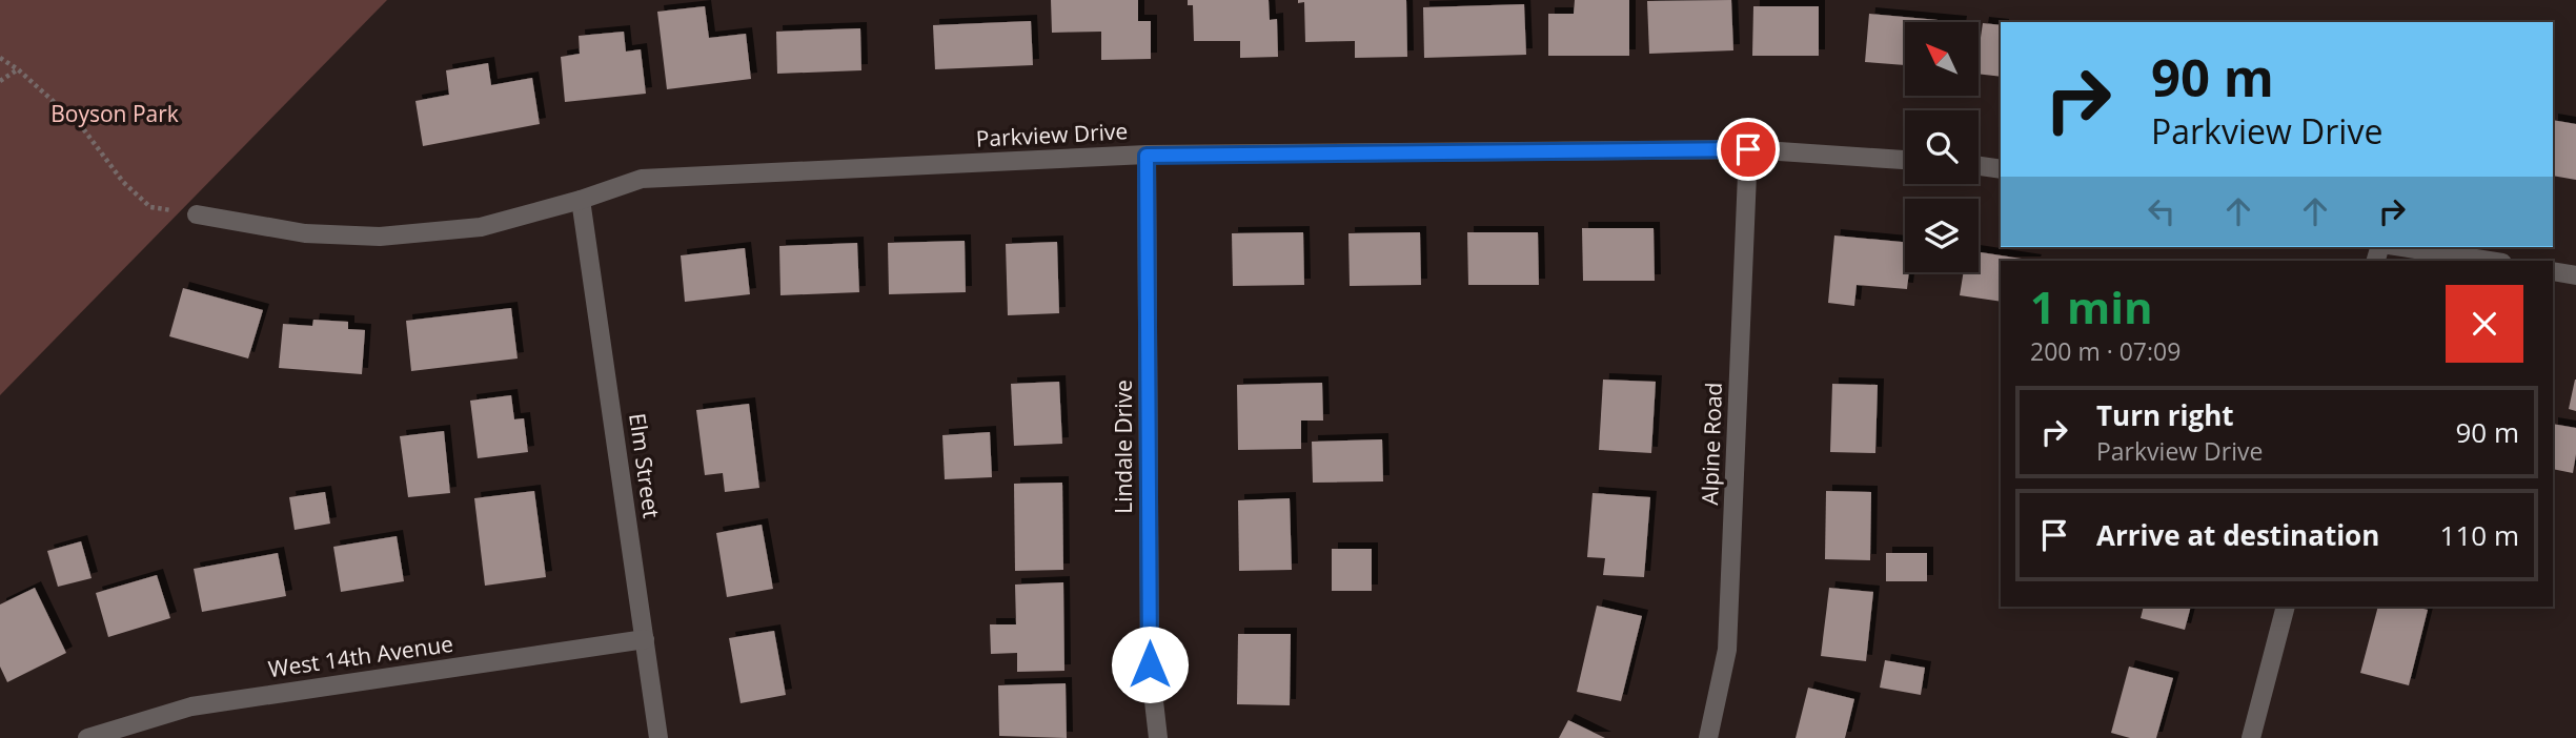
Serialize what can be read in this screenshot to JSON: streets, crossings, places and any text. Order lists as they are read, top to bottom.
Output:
{
  "streets": {
    "street": [
      "Parkview Drive",
      "Alpine Road",
      "Lindale Drive",
      "Elm Street",
      "West 14th Avenue"
    ]
  },
  "crossings": [
    ["Parkview Drive", "Alpine Road"],
    ["Parkview Drive", "Lindale Drive"],
    ["Parkview Drive", "Elm Street"],
    ["Elm Street", "West 14th Avenue"]
  ],
  "parks": ["Boyson Park"],
  "north": "top left",
  "page": {
    "turn": ["90 m", "Parkview Drive"],
    "heading": ["1 min", "200 m · 07:09"],
    "list": [
      {
        "name": "Turn right",
        "note": "Parkview Drive",
        "value": "90 m"
      },
      {
        "name": "Arrive at destination",
        "value": "110 m"
      }
    ]
  }
}
